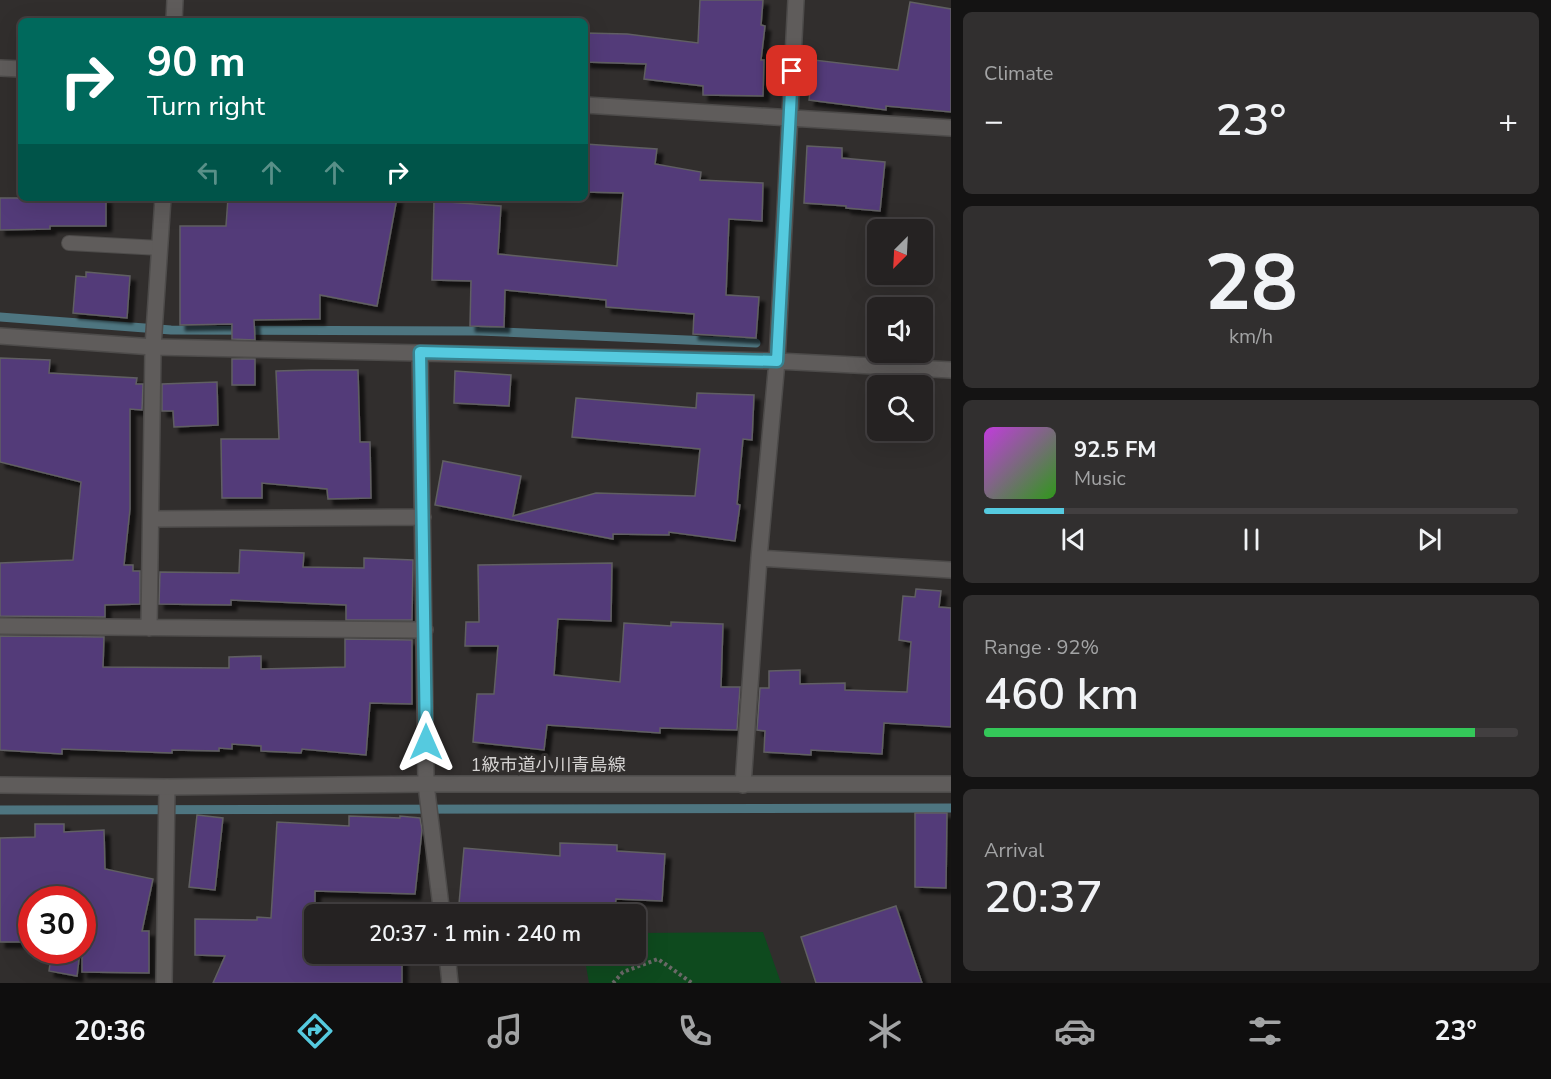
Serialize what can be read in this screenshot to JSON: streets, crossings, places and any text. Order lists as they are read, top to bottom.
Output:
{
  "streets": {
    "street": ["1級市道小川青島線"]
  },
  "north": "bottom left",
  "page": {
    "tile": [
      "Climate",
      ["28", "km/h"],
      ["Range · 92%", "460 km"],
      ["Arrival", "20:37"]
    ],
    "turn": ["90 m", "Turn right"],
    "heat": ["−", "23°", "+"],
    "song": ["92.5 FM", "Music"],
    "limit": "30",
    "trip": "20:37 · 1 min · 240 m",
    "tabs": ["20:36", "23°"]
  }
}
